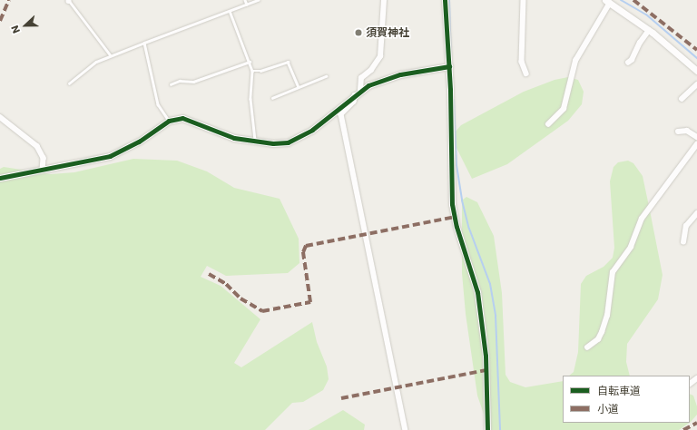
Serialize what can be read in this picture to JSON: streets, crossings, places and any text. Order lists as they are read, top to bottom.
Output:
{
  "places": ["須賀神社"],
  "legend": ["自転車道", "小道"],
  "north": "left"
}
